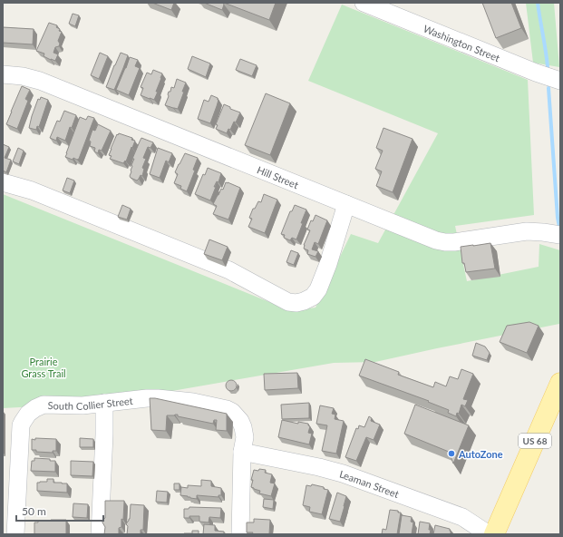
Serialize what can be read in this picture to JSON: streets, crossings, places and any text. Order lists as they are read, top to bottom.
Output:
{
  "streets": {
    "main road": ["US 68"],
    "street": [
      "Washington Street",
      "Hill Street",
      "South Collier Street",
      "Leaman Street"
    ]
  },
  "crossings": [
    ["South Collier Street", "Leaman Street"]
  ],
  "parks": ["Prairie Grass Trail"],
  "places": ["AutoZone"],
  "scale_bar": "50 m"
}
